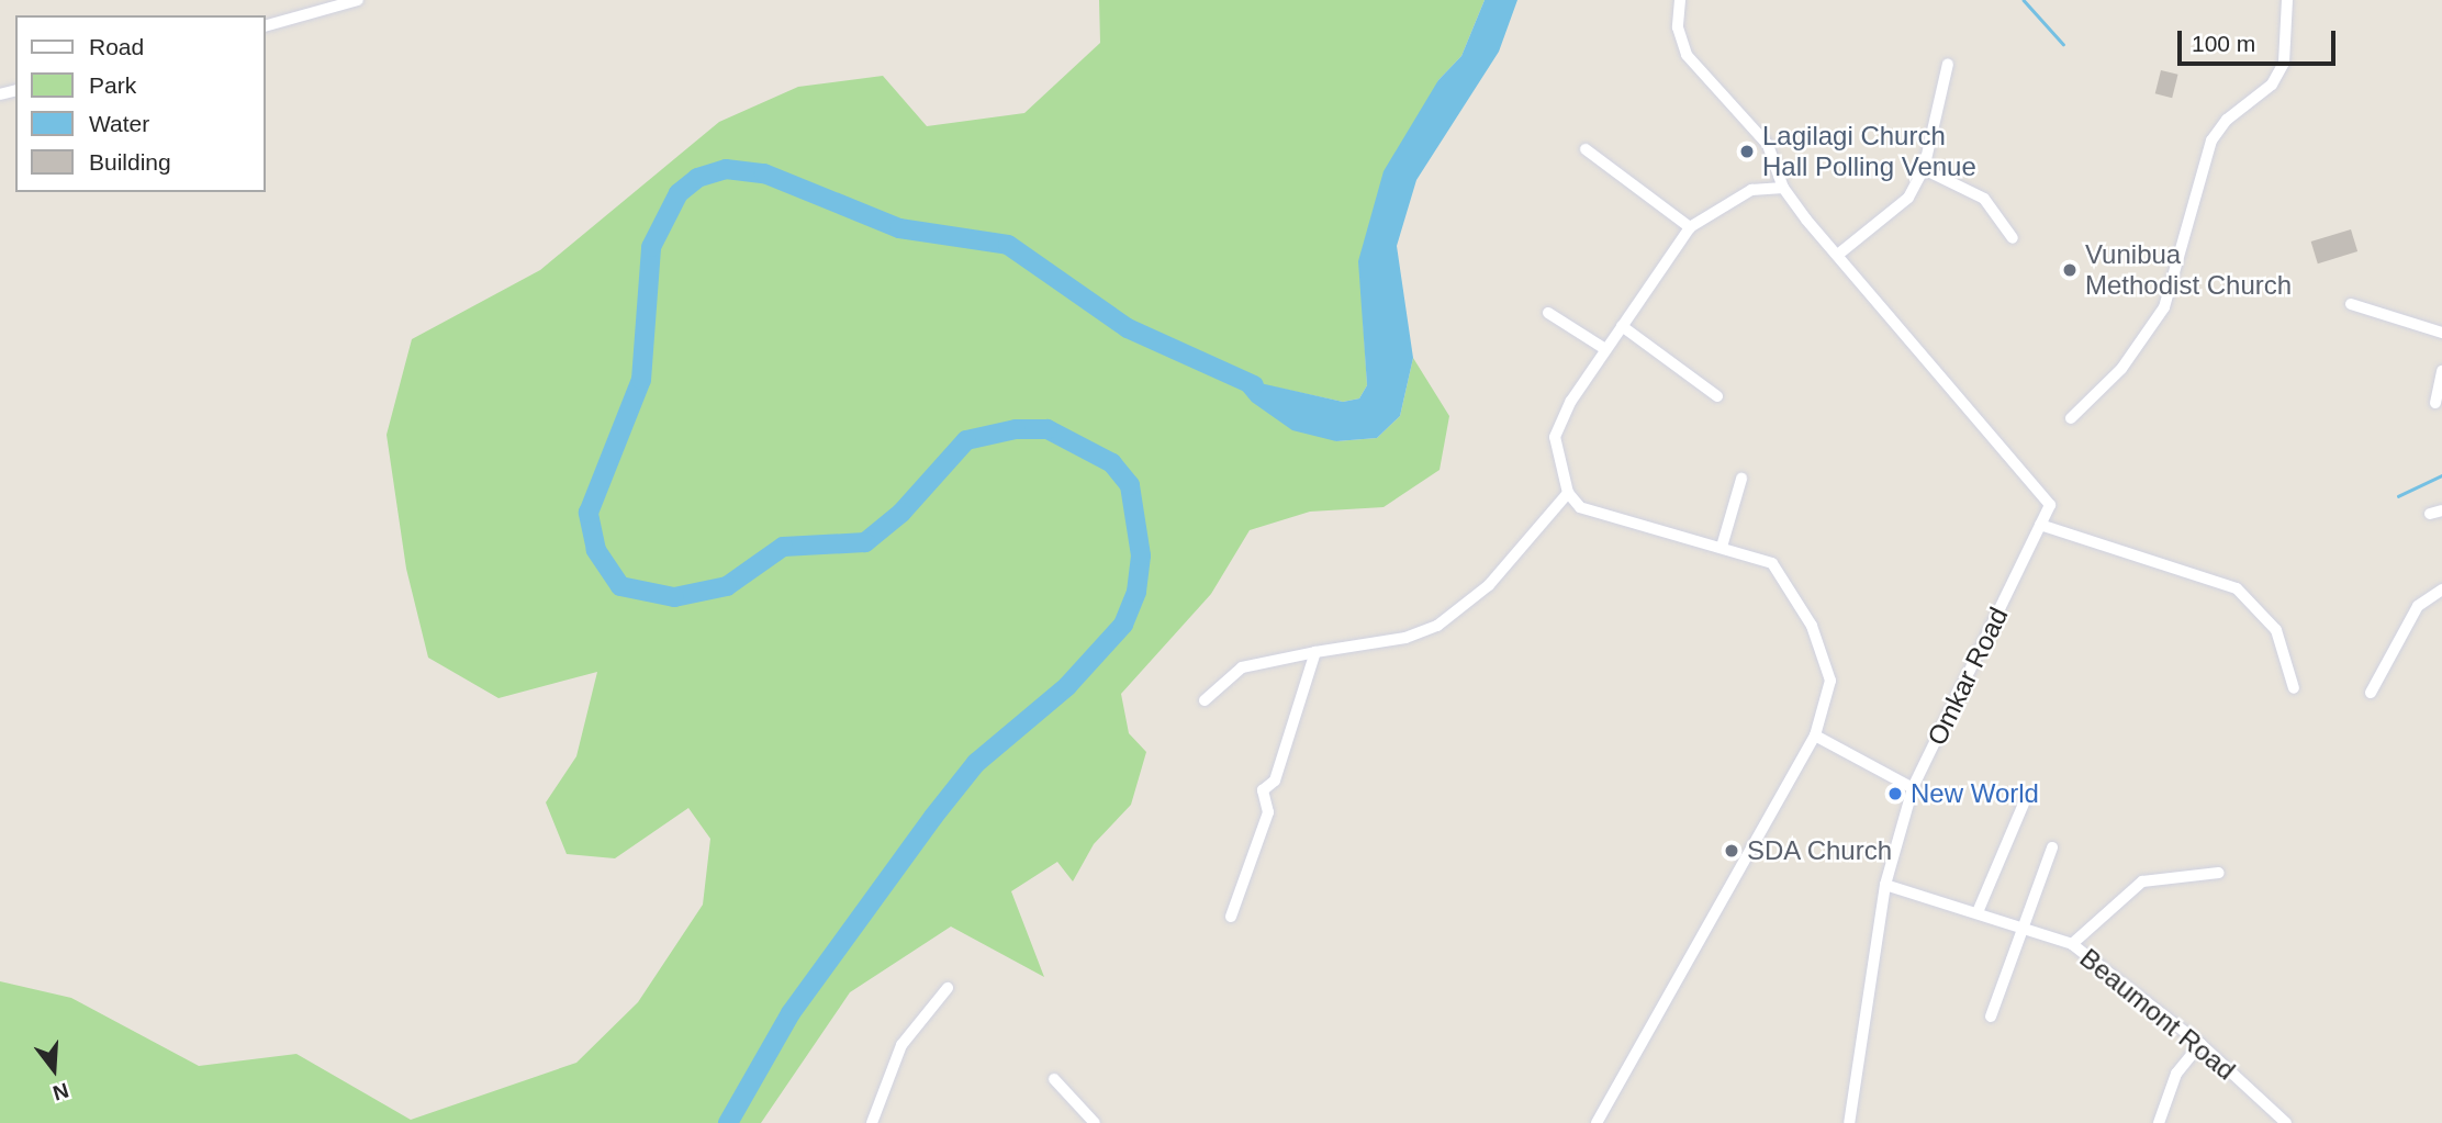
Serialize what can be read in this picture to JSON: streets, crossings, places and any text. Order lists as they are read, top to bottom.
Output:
{
  "streets": {
    "street": ["Omkar Road", "Beaumont Road"]
  },
  "crossings": [
    ["Omkar Road", "Beaumont Road"]
  ],
  "places": [
    "Lagilagi Church Hall Polling Venue",
    "Vunibua Methodist Church",
    "New World",
    "SDA Church"
  ],
  "legend": [
    "Road",
    "Park",
    "Water",
    "Building"
  ],
  "scale_bar": "100 m",
  "north": "bottom"
}
